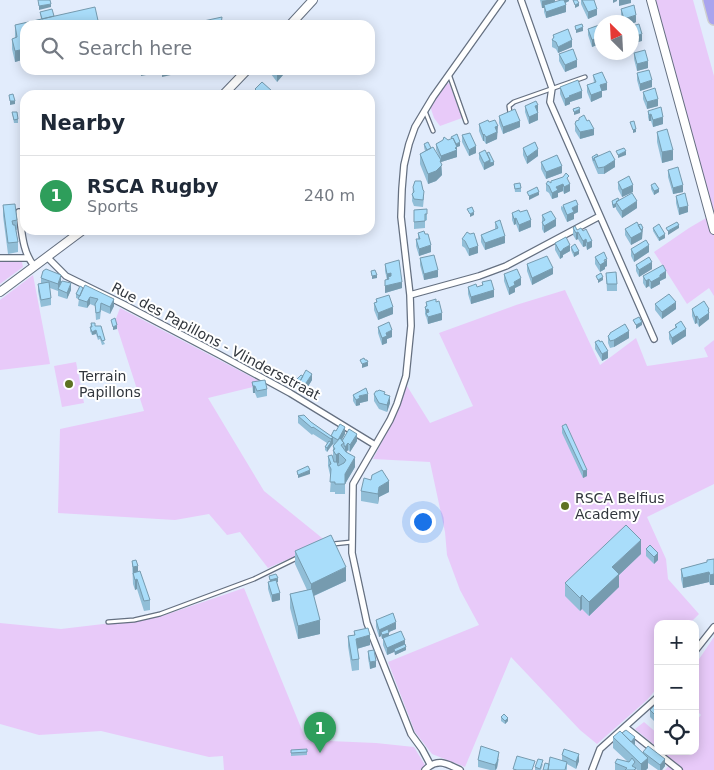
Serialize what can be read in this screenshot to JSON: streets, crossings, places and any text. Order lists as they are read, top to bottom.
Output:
{
  "streets": {
    "street": ["Rue des Papillons - Vlindersstraat"]
  },
  "places": ["Terrain Papillons", "RSCA Belfius Academy"],
  "north": "top left",
  "page": {
    "search": "Search here",
    "heading": "Nearby",
    "list": [
      {
        "mark": "1",
        "name": "RSCA Rugby",
        "note": "Sports",
        "value": "240 m"
      }
    ],
    "map_buttons": ["+", "−"],
    "pins": "1"
  }
}
